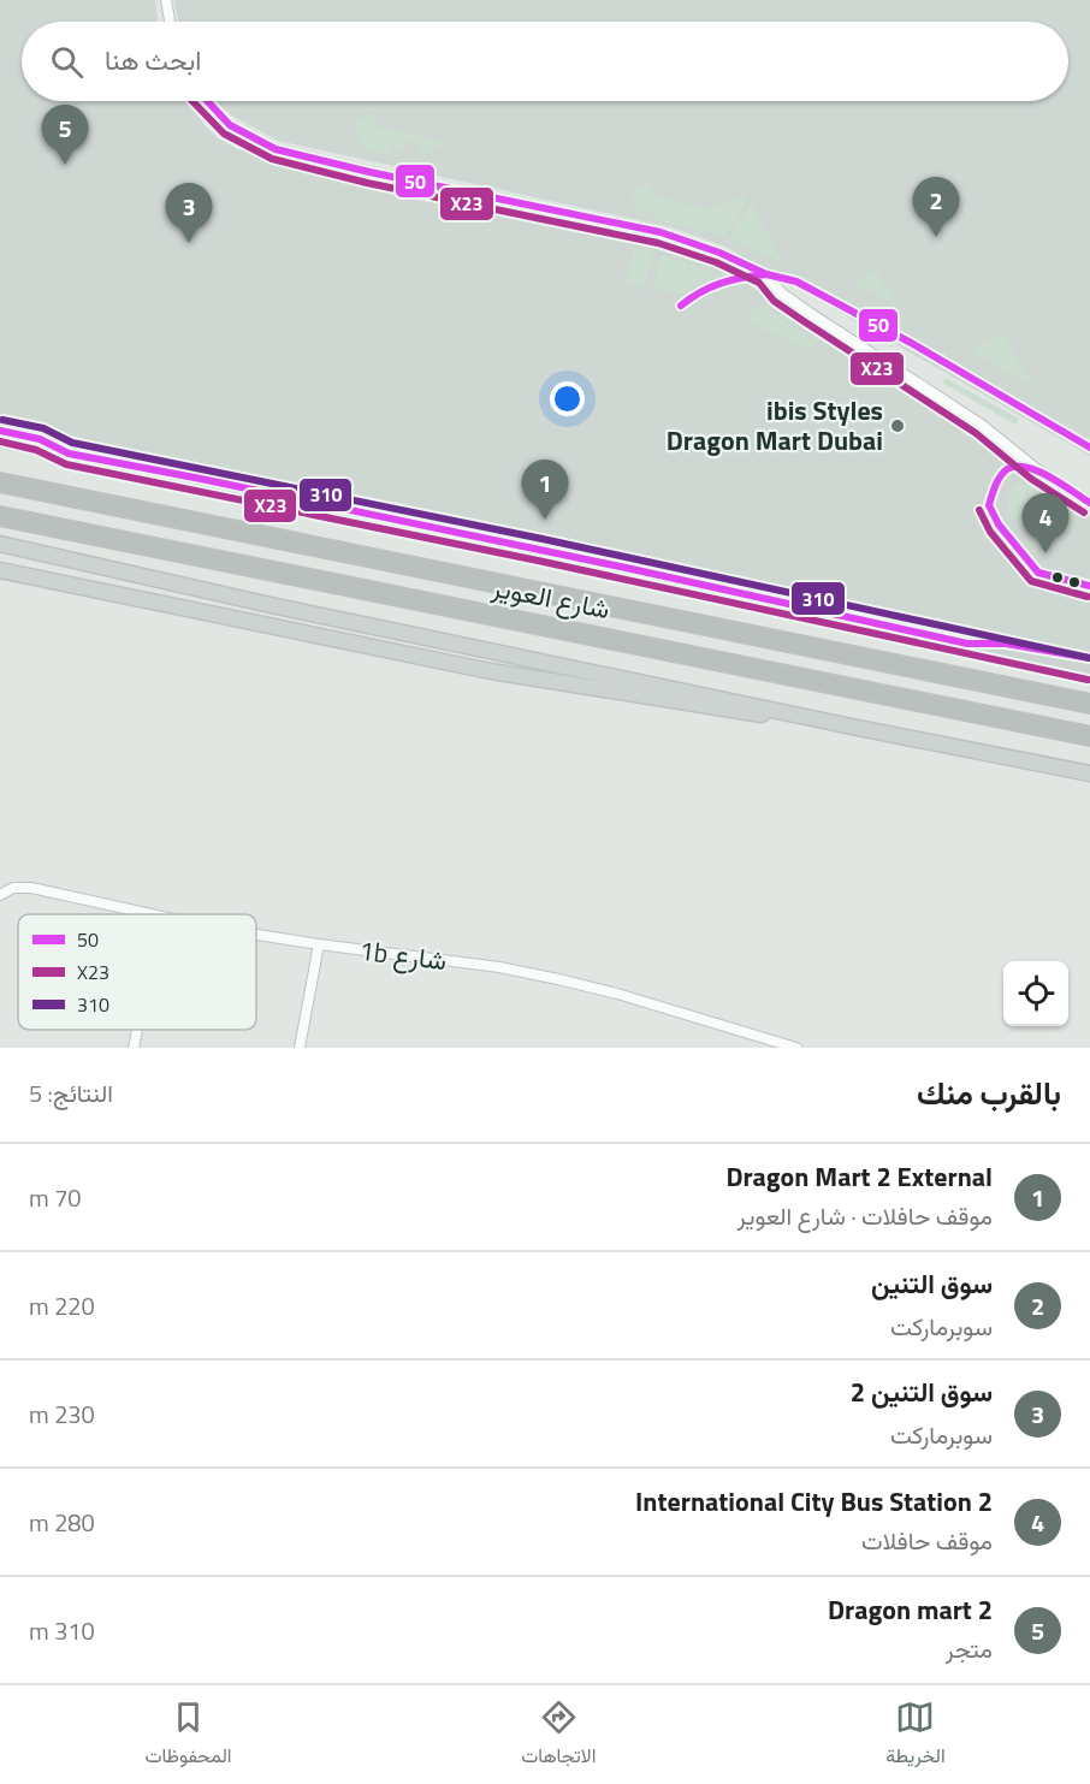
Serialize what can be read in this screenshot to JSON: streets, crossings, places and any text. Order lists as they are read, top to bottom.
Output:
{
  "streets": {
    "highway": ["شارع العوير"],
    "street": ["1b شارع"]
  },
  "places": ["ibis Styles Dragon Mart Dubai"],
  "lines": ["transit line 50", "transit line X23", "transit line 310"],
  "legend": ["50", "X23", "310"],
  "page": {
    "search": "ابحث هنا",
    "pins": [
      "5",
      "2",
      "3",
      "1",
      "4"
    ],
    "heading": ["بالقرب منك", "النتائج: 5"],
    "list": [
      {
        "mark": "1",
        "name": "Dragon Mart 2 External",
        "note": "موقف حافلات · شارع العوير",
        "value": "70 m"
      },
      {
        "mark": "2",
        "name": "سوق التنين",
        "note": "سوبرماركت",
        "value": "220 m"
      },
      {
        "mark": "3",
        "name": "سوق التنين 2",
        "note": "سوبرماركت",
        "value": "230 m"
      },
      {
        "mark": "4",
        "name": "International City Bus Station 2",
        "note": "موقف حافلات",
        "value": "280 m"
      },
      {
        "mark": "5",
        "name": "Dragon mart 2",
        "note": "متجر",
        "value": "310 m"
      }
    ],
    "nav": ["الخريطة", "الاتجاهات", "المحفوظات"]
  }
}
